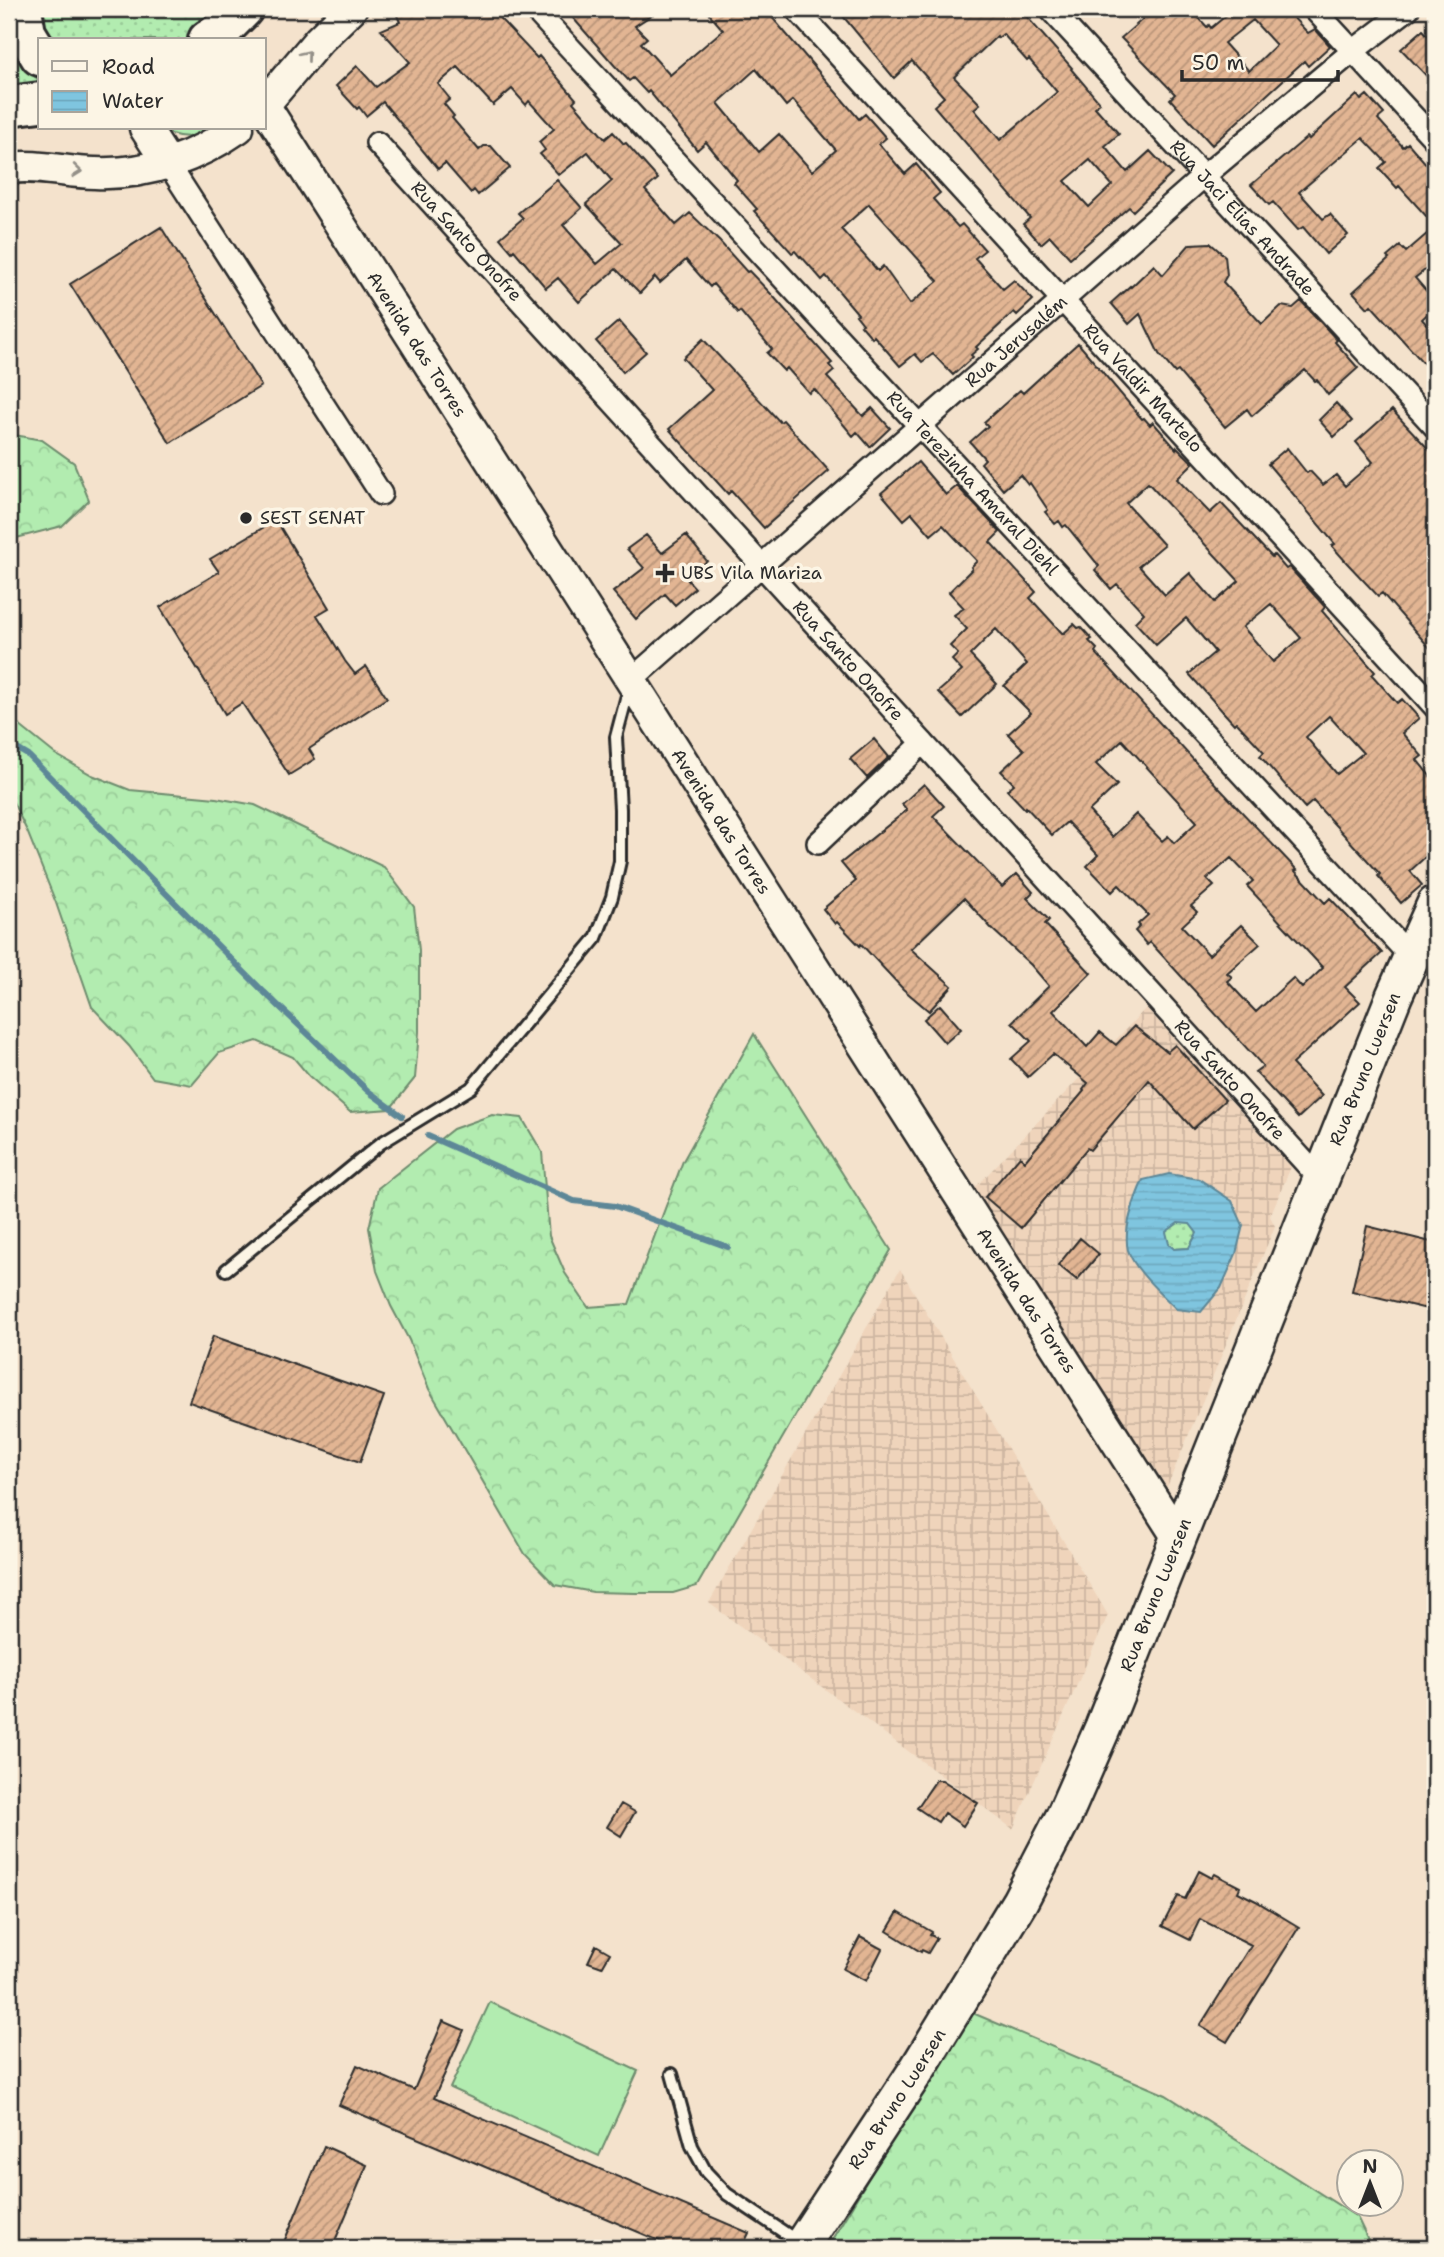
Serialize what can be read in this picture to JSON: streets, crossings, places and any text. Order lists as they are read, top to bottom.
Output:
{
  "streets": {
    "main road": ["Avenida das Torres", "Rua Bruno Luersen"],
    "street": [
      "Rua Jaci Elias Andrade",
      "Rua Santo Onofre",
      "Rua Jerusalém",
      "Rua Valdir Martelo",
      "Rua Terezinha Amaral Diehl"
    ]
  },
  "crossings": [
    ["Rua Jaci Elias Andrade", "Rua Jerusalém"],
    ["Rua Santo Onofre", "Rua Jerusalém"],
    ["Rua Santo Onofre", "Rua Bruno Luersen"],
    ["Rua Jerusalém", "Avenida das Torres"],
    ["Rua Jerusalém", "Rua Valdir Martelo"],
    ["Rua Jerusalém", "Rua Terezinha Amaral Diehl"],
    ["Avenida das Torres", "Rua Bruno Luersen"],
    ["Rua Terezinha Amaral Diehl", "Rua Bruno Luersen"]
  ],
  "places": {
    "other": ["SEST SENAT"],
    "health": ["UBS Vila Mariza"]
  },
  "legend": ["Road", "Water"],
  "scale_bar": "50 m",
  "north": "top"
}
